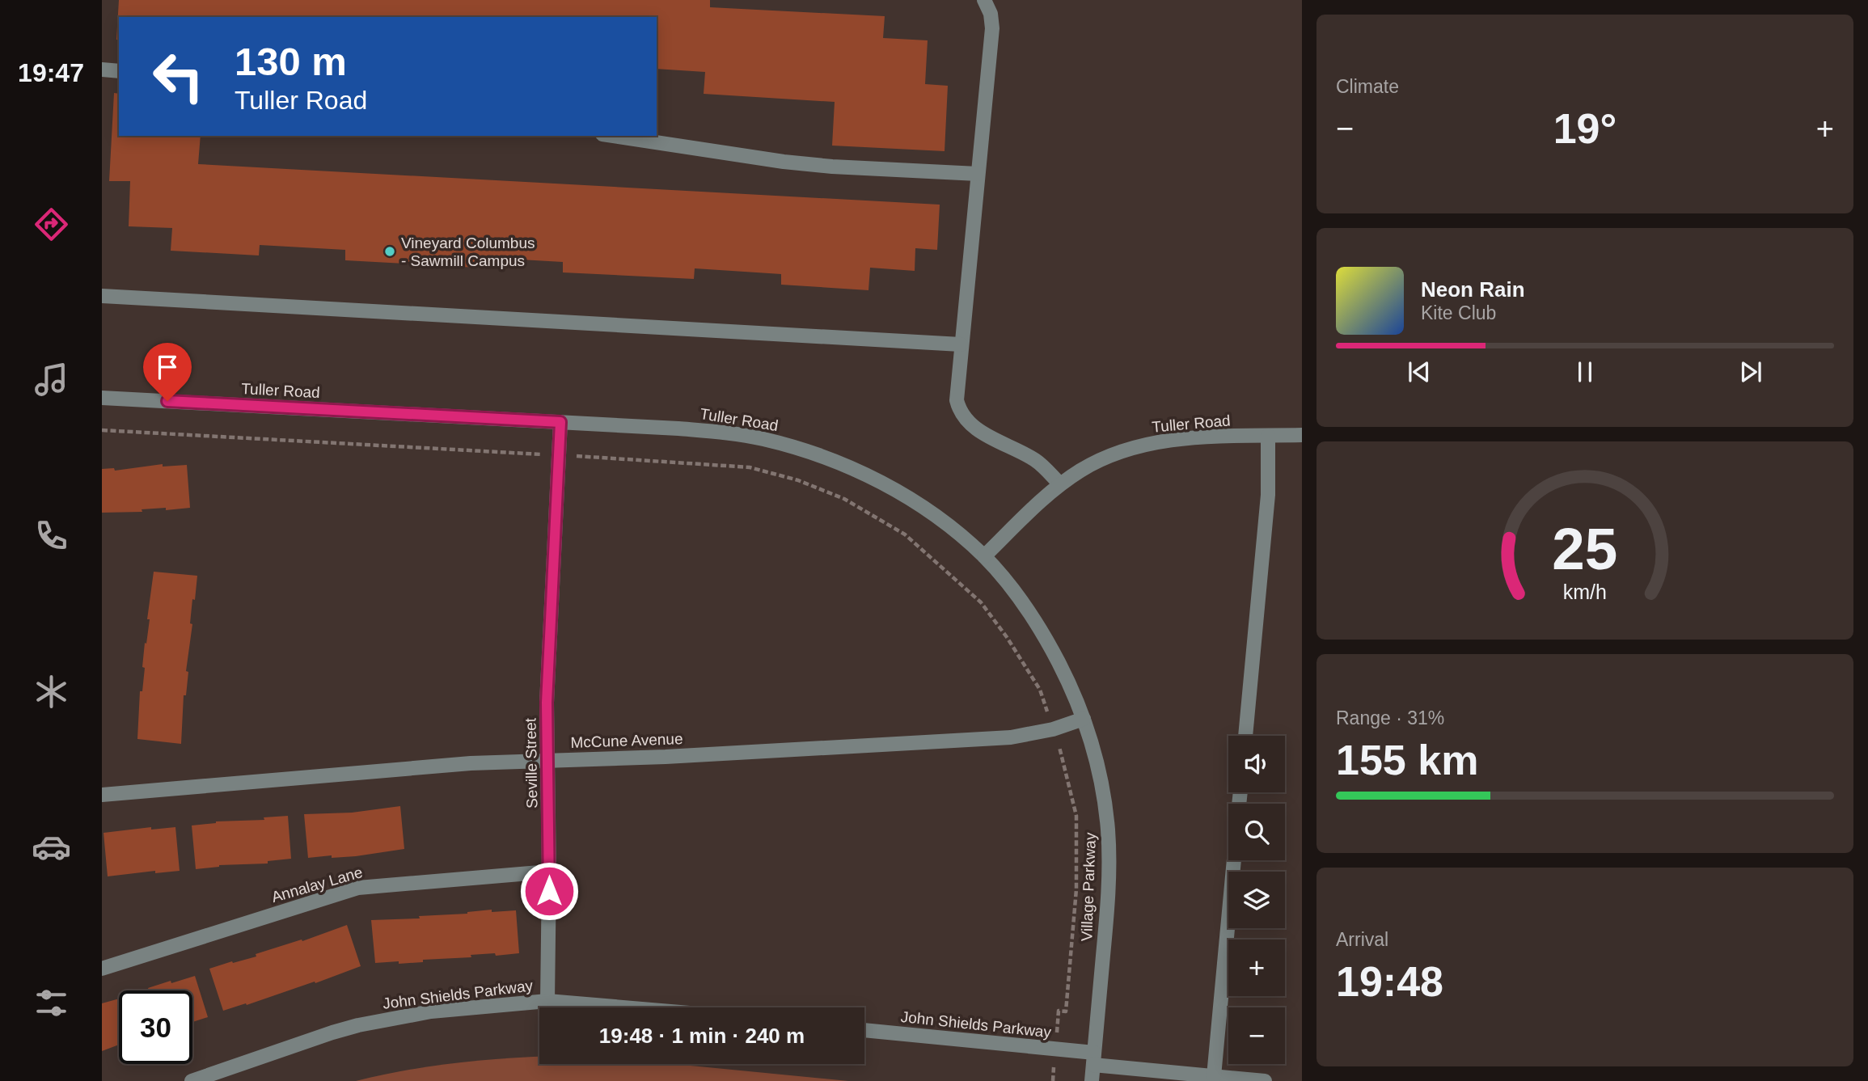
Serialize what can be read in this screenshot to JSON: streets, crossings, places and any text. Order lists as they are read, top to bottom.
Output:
{
  "streets": {
    "street": [
      "Tuller Road",
      "McCune Avenue",
      "Seville Street",
      "Annalay Lane",
      "Village Parkway",
      "John Shields Parkway"
    ]
  },
  "crossings": [
    ["Tuller Road", "Seville Street"],
    ["Tuller Road", "Village Parkway"],
    ["McCune Avenue", "Seville Street"],
    ["McCune Avenue", "Village Parkway"],
    ["Seville Street", "Annalay Lane"],
    ["Seville Street", "John Shields Parkway"],
    ["Village Parkway", "John Shields Parkway"]
  ],
  "places": ["Vineyard Columbus - Sawmill Campus"],
  "page": {
    "tabs": "19:47",
    "tile": [
      "Climate",
      ["Range · 31%", "155 km"],
      ["Arrival", "19:48"]
    ],
    "turn": ["130 m", "Tuller Road"],
    "heat": ["−", "19°", "+"],
    "song": ["Neon Rain", "Kite Club"],
    "map_buttons": ["+", "−"],
    "limit": "30",
    "trip": "19:48 · 1 min · 240 m",
    "gauge": ["25", "km/h"]
  }
}
